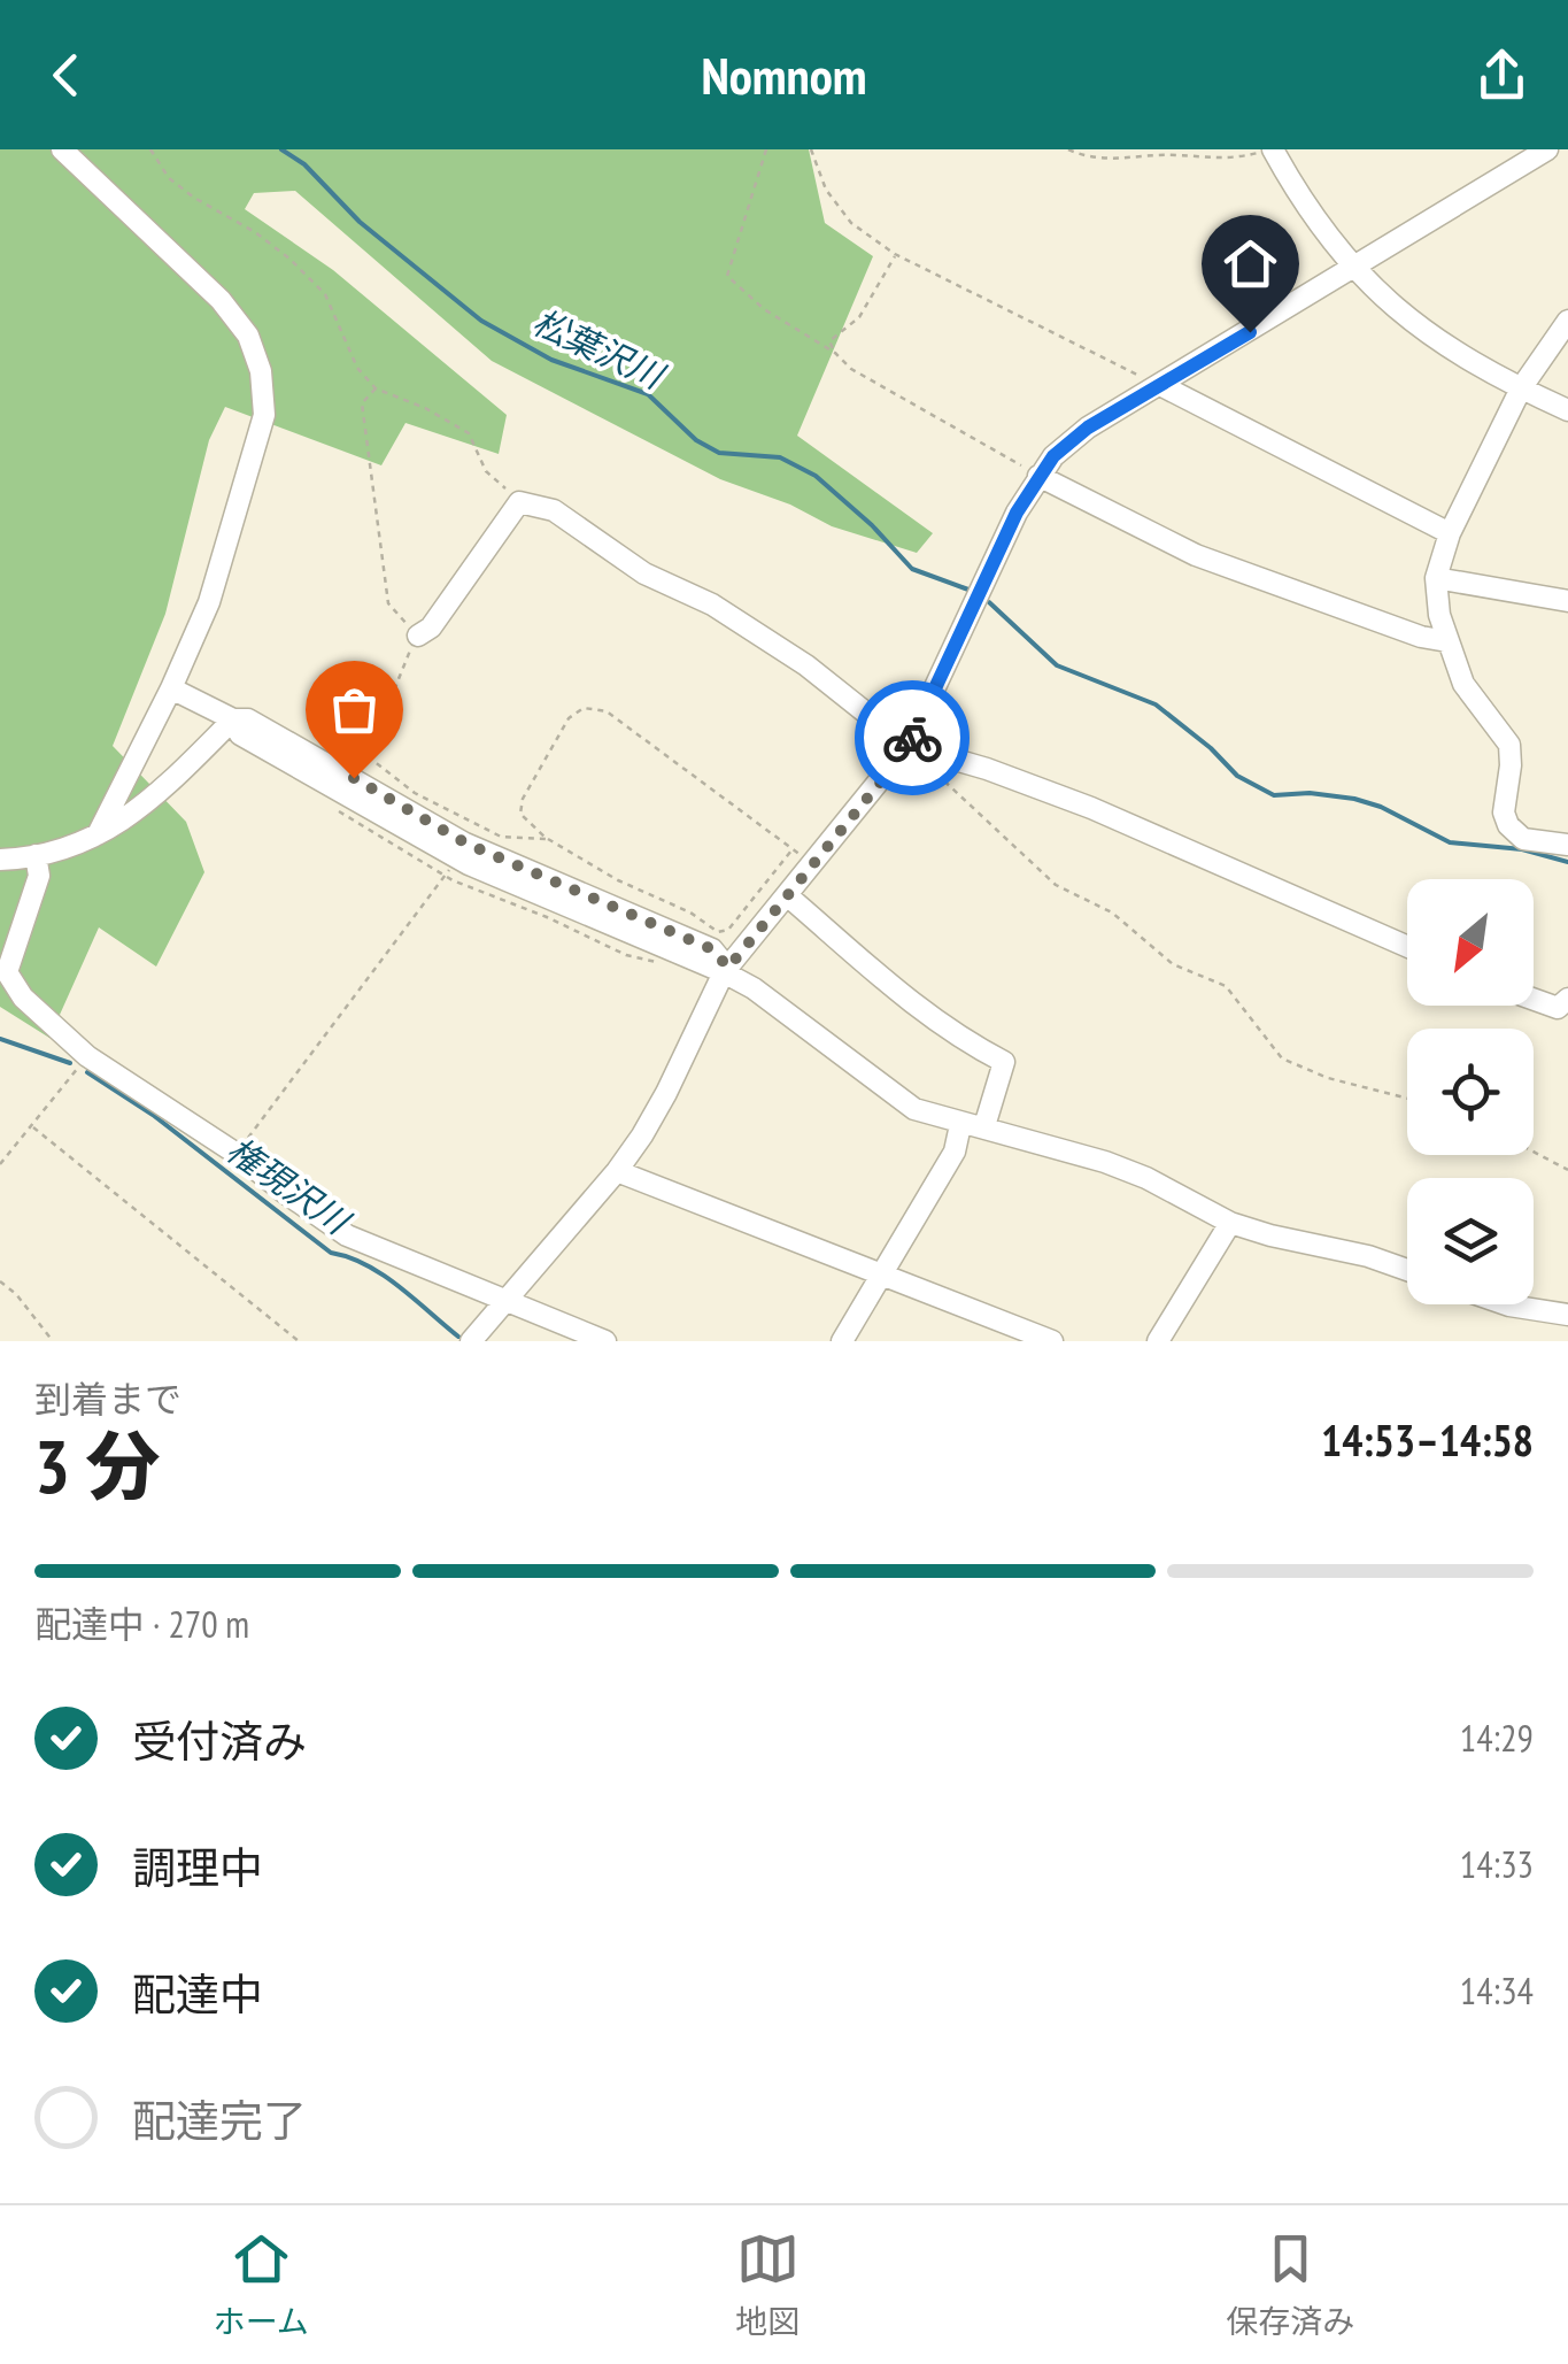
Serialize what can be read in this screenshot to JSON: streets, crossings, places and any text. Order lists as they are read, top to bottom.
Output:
{
  "water": ["松葉沢川", "権現沢川"],
  "north": "bottom left",
  "page": {
    "header": "Nomnom",
    "heading": ["3 分", "到着まで", "14:53–14:58"],
    "bar": "配達中 · 270 m",
    "list": [
      ["受付済み", "14:29"],
      ["調理中", "14:33"],
      ["配達中", "14:34"],
      "配達完了"
    ],
    "tabs": ["ホーム", "地図", "保存済み"]
  }
}
